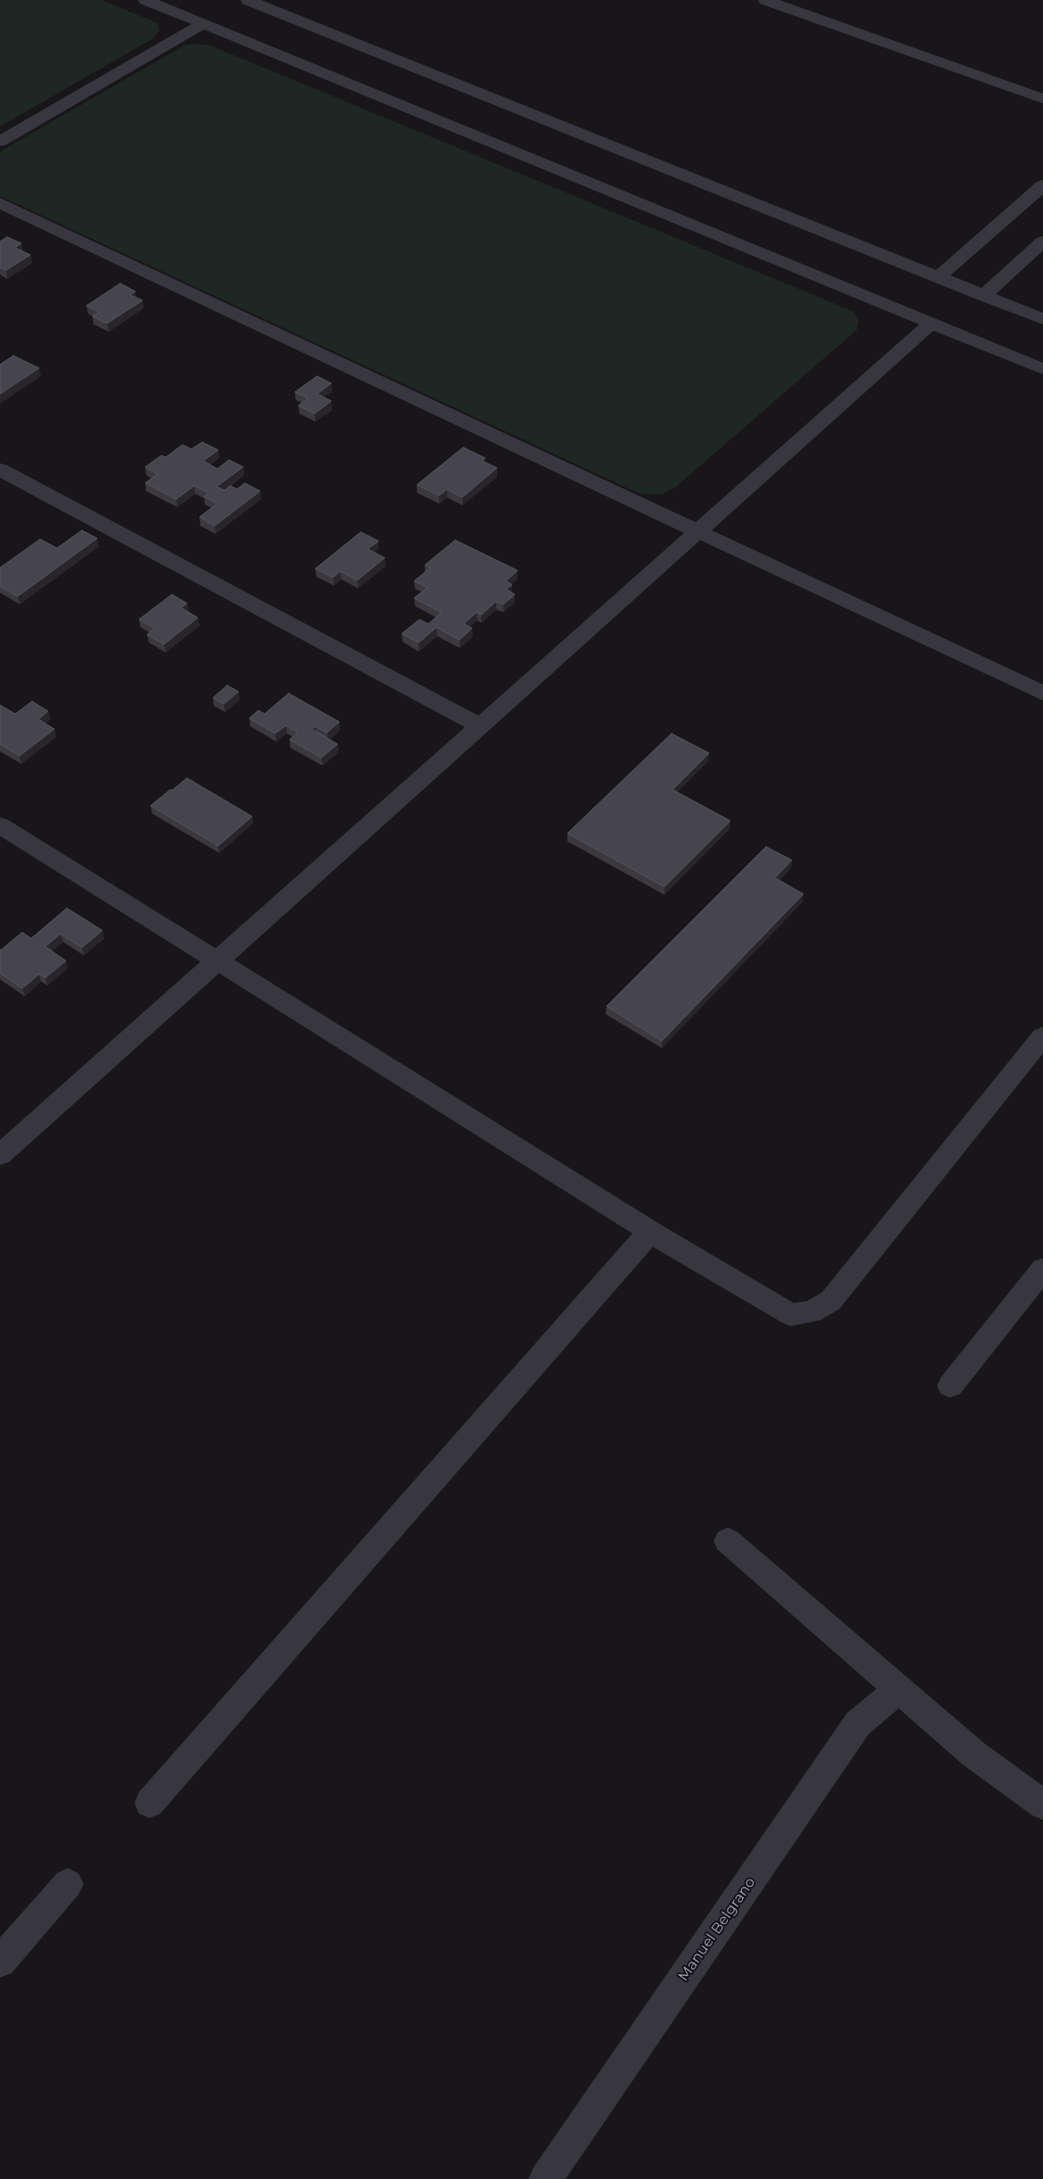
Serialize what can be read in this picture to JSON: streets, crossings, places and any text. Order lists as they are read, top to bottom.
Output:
{
  "streets": {
    "street": ["Manuel Belgrano"]
  }
}
